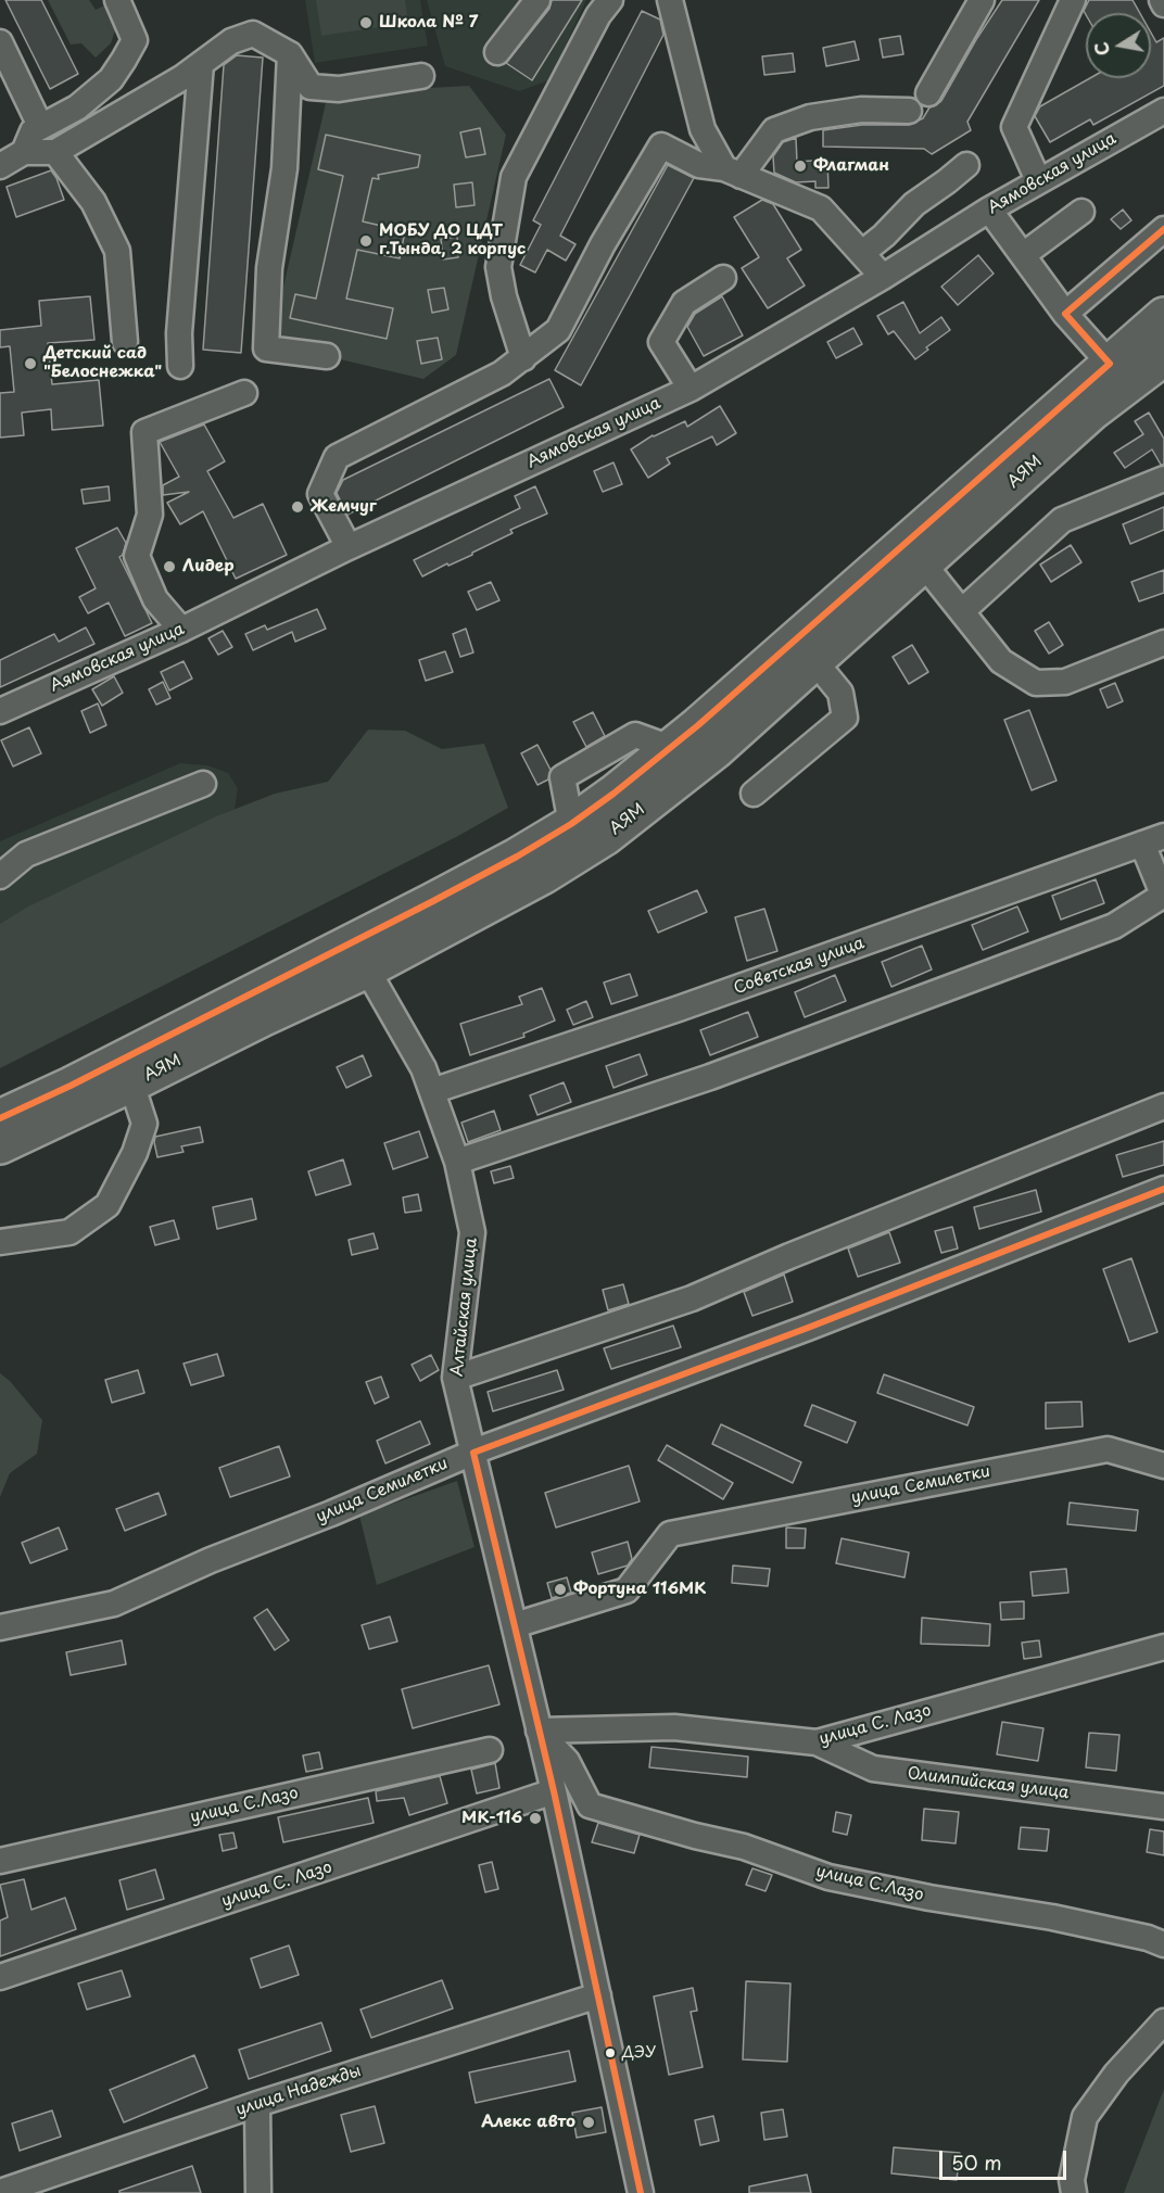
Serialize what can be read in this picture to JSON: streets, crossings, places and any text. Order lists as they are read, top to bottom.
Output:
{
  "streets": {
    "highway": ["АЯМ"],
    "street": [
      "Аямовская улица",
      "Советская улица",
      "Алтайская улица",
      "улица Семилетки",
      "улица С. Лазо",
      "Олимпийская улица",
      "улица С.Лазо",
      "улица Надежды"
    ]
  },
  "crossings": [
    ["АЯМ", "Алтайская улица"],
    ["Советская улица", "Алтайская улица"],
    ["Алтайская улица", "улица Семилетки"],
    ["Алтайская улица", "улица С. Лазо"],
    ["Алтайская улица", "улица С.Лазо"],
    ["Алтайская улица", "улица Надежды"],
    ["улица С. Лазо", "Олимпийская улица"],
    ["улица С. Лазо", "улица С.Лазо"]
  ],
  "places": [
    "Школа № 7",
    "Флагман",
    "МОБУ ДО ЦДТ г.Тында, 2 корпус",
    "Детский сад \"Белоснежка\"",
    "Жемчуг",
    "Лидер",
    "Фортуна 116МК",
    "МК-116",
    "ДЭУ",
    "Алекс авто"
  ],
  "scale_bar": "50 m",
  "north": "left"
}
